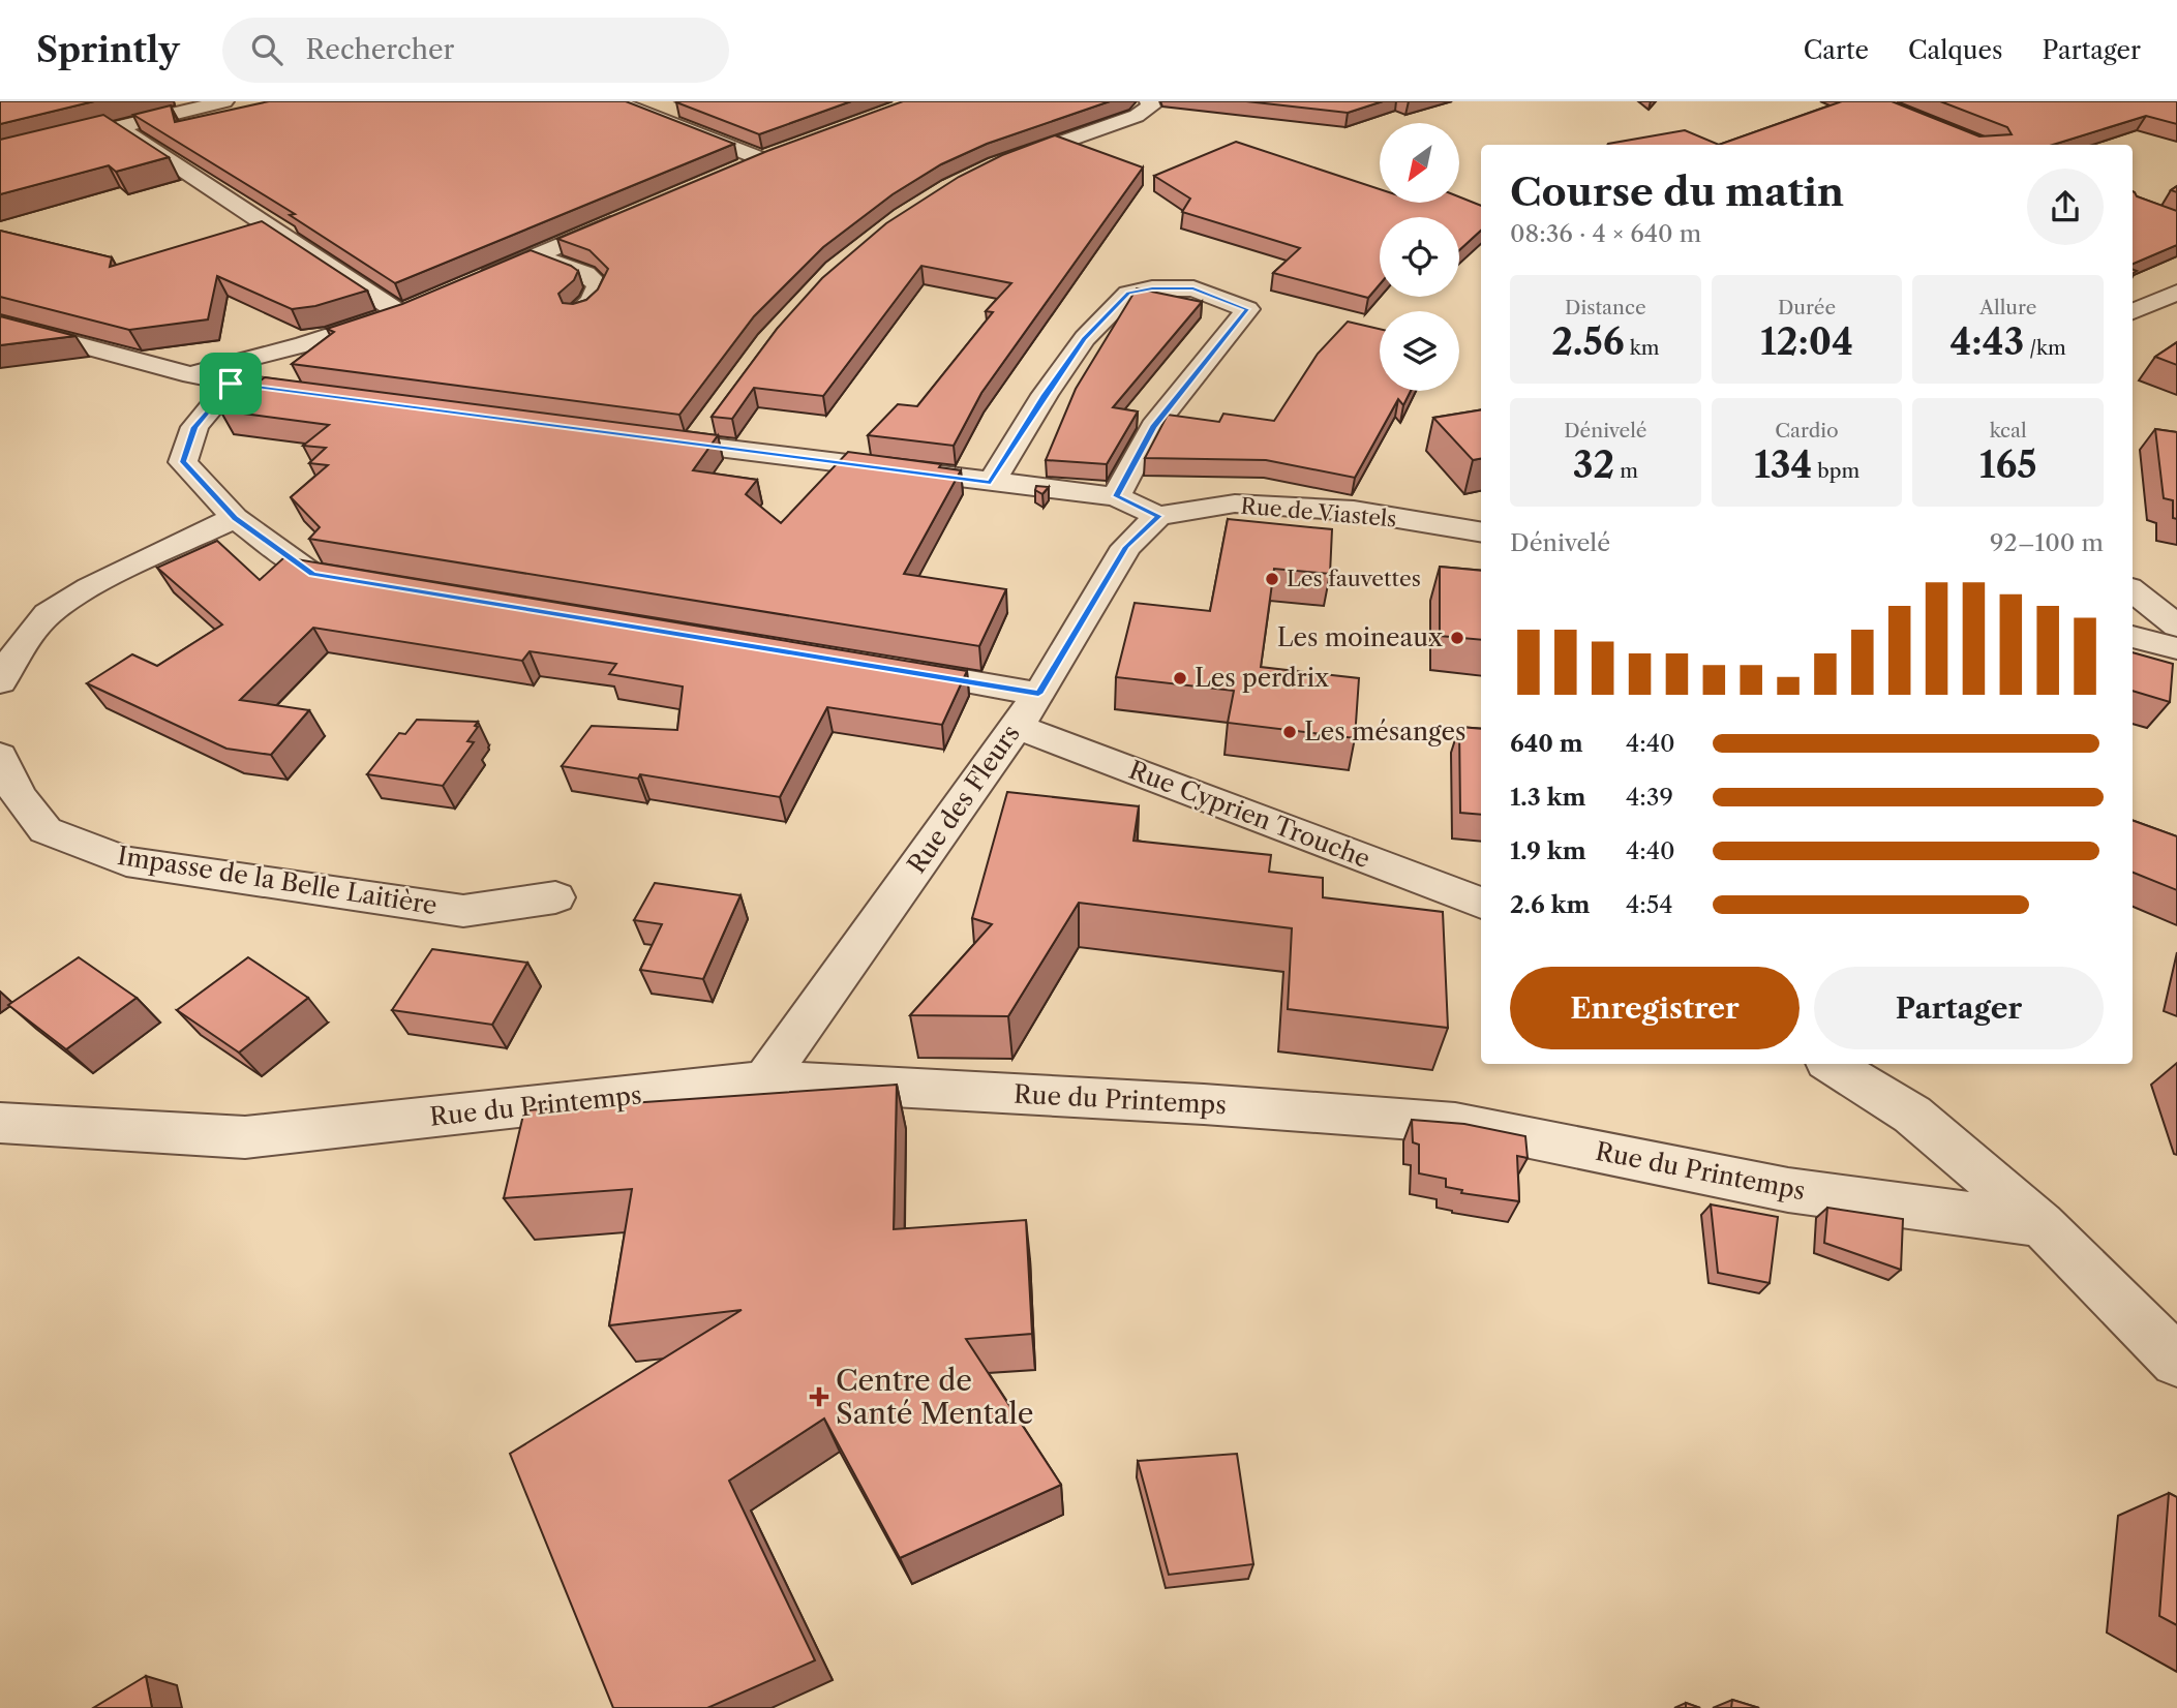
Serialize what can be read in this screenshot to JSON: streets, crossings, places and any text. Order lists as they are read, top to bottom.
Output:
{
  "streets": {
    "street": [
      "Rue de Viastels",
      "Rue des Fleurs",
      "Rue Cyprien Trouche",
      "Impasse de la Belle Laitière",
      "Rue du Printemps"
    ]
  },
  "crossings": [
    ["Rue de Viastels", "Rue des Fleurs"],
    ["Rue des Fleurs", "Rue Cyprien Trouche"],
    ["Rue des Fleurs", "Rue du Printemps"]
  ],
  "places": {
    "other": [
      "Les fauvettes",
      "Les moineaux",
      "Les perdrix",
      "Les mésanges"
    ],
    "health": ["Centre de Santé Mentale"]
  },
  "north": "bottom left",
  "page": {
    "header": "Sprintly",
    "search": "Rechercher",
    "nav": ["Carte", "Calques", "Partager"],
    "heading": ["Course du matin", "08:36 · 4 × 640 m"],
    "stats": [
      ["Distance", "2.56 km"],
      ["Durée", "12:04"],
      ["Allure", "4:43 /km"],
      ["Dénivelé", "32 m"],
      ["Cardio", "134 bpm"],
      ["kcal", "165"]
    ],
    "chart": ["Dénivelé", "92–100 m"],
    "list": [
      {
        "name": "640 m",
        "note": "4:40"
      },
      {
        "name": "1.3 km",
        "note": "4:39"
      },
      {
        "name": "1.9 km",
        "note": "4:40"
      },
      {
        "name": "2.6 km",
        "note": "4:54"
      }
    ],
    "buttons": ["Enregistrer", "Partager"]
  }
}
